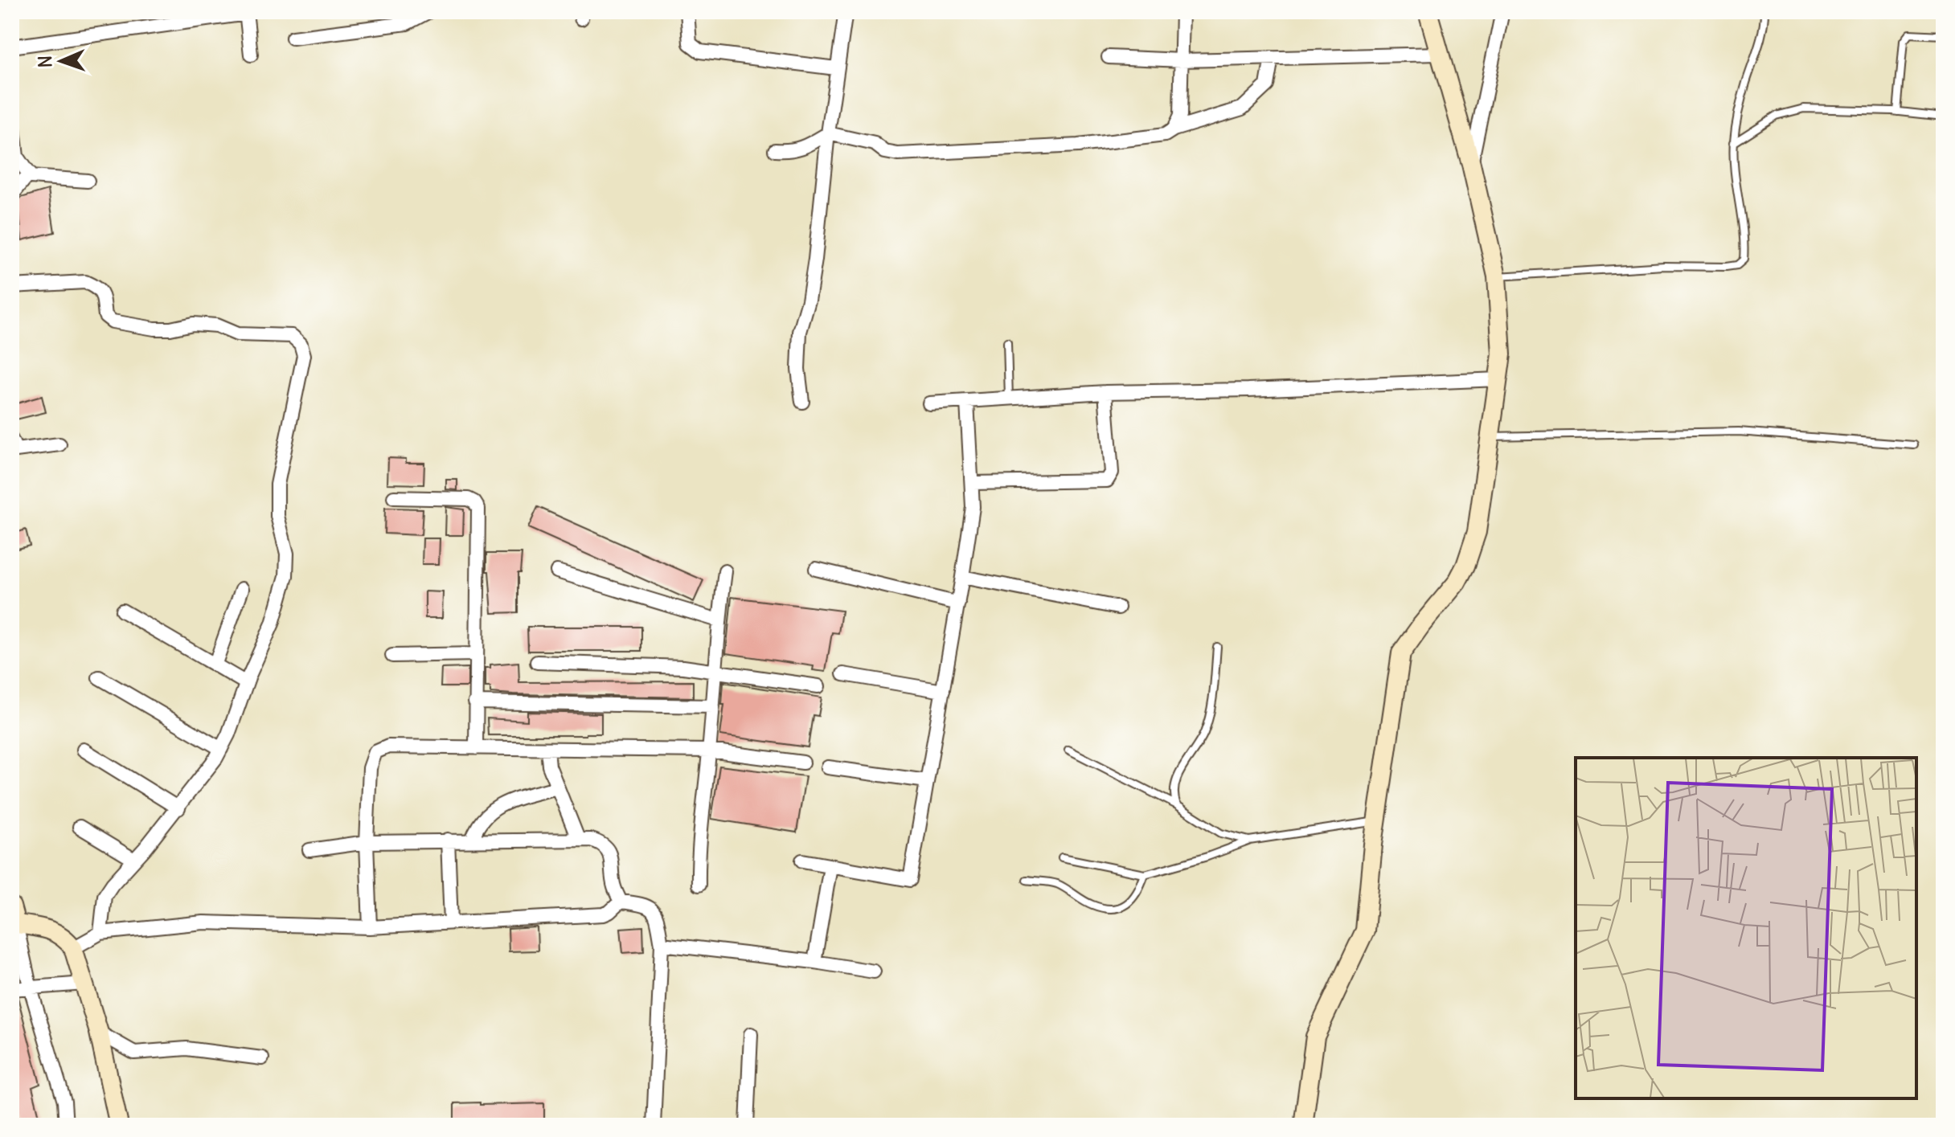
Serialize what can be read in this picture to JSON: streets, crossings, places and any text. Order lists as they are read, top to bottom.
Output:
{
  "north": "left"
}
